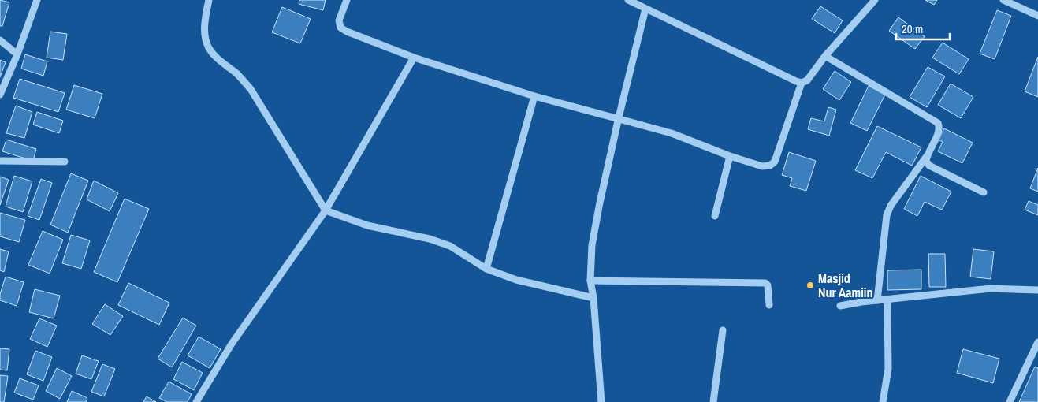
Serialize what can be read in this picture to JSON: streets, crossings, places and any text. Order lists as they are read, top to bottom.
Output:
{
  "places": ["Masjid Nur Aamiin"],
  "scale_bar": "20 m"
}
